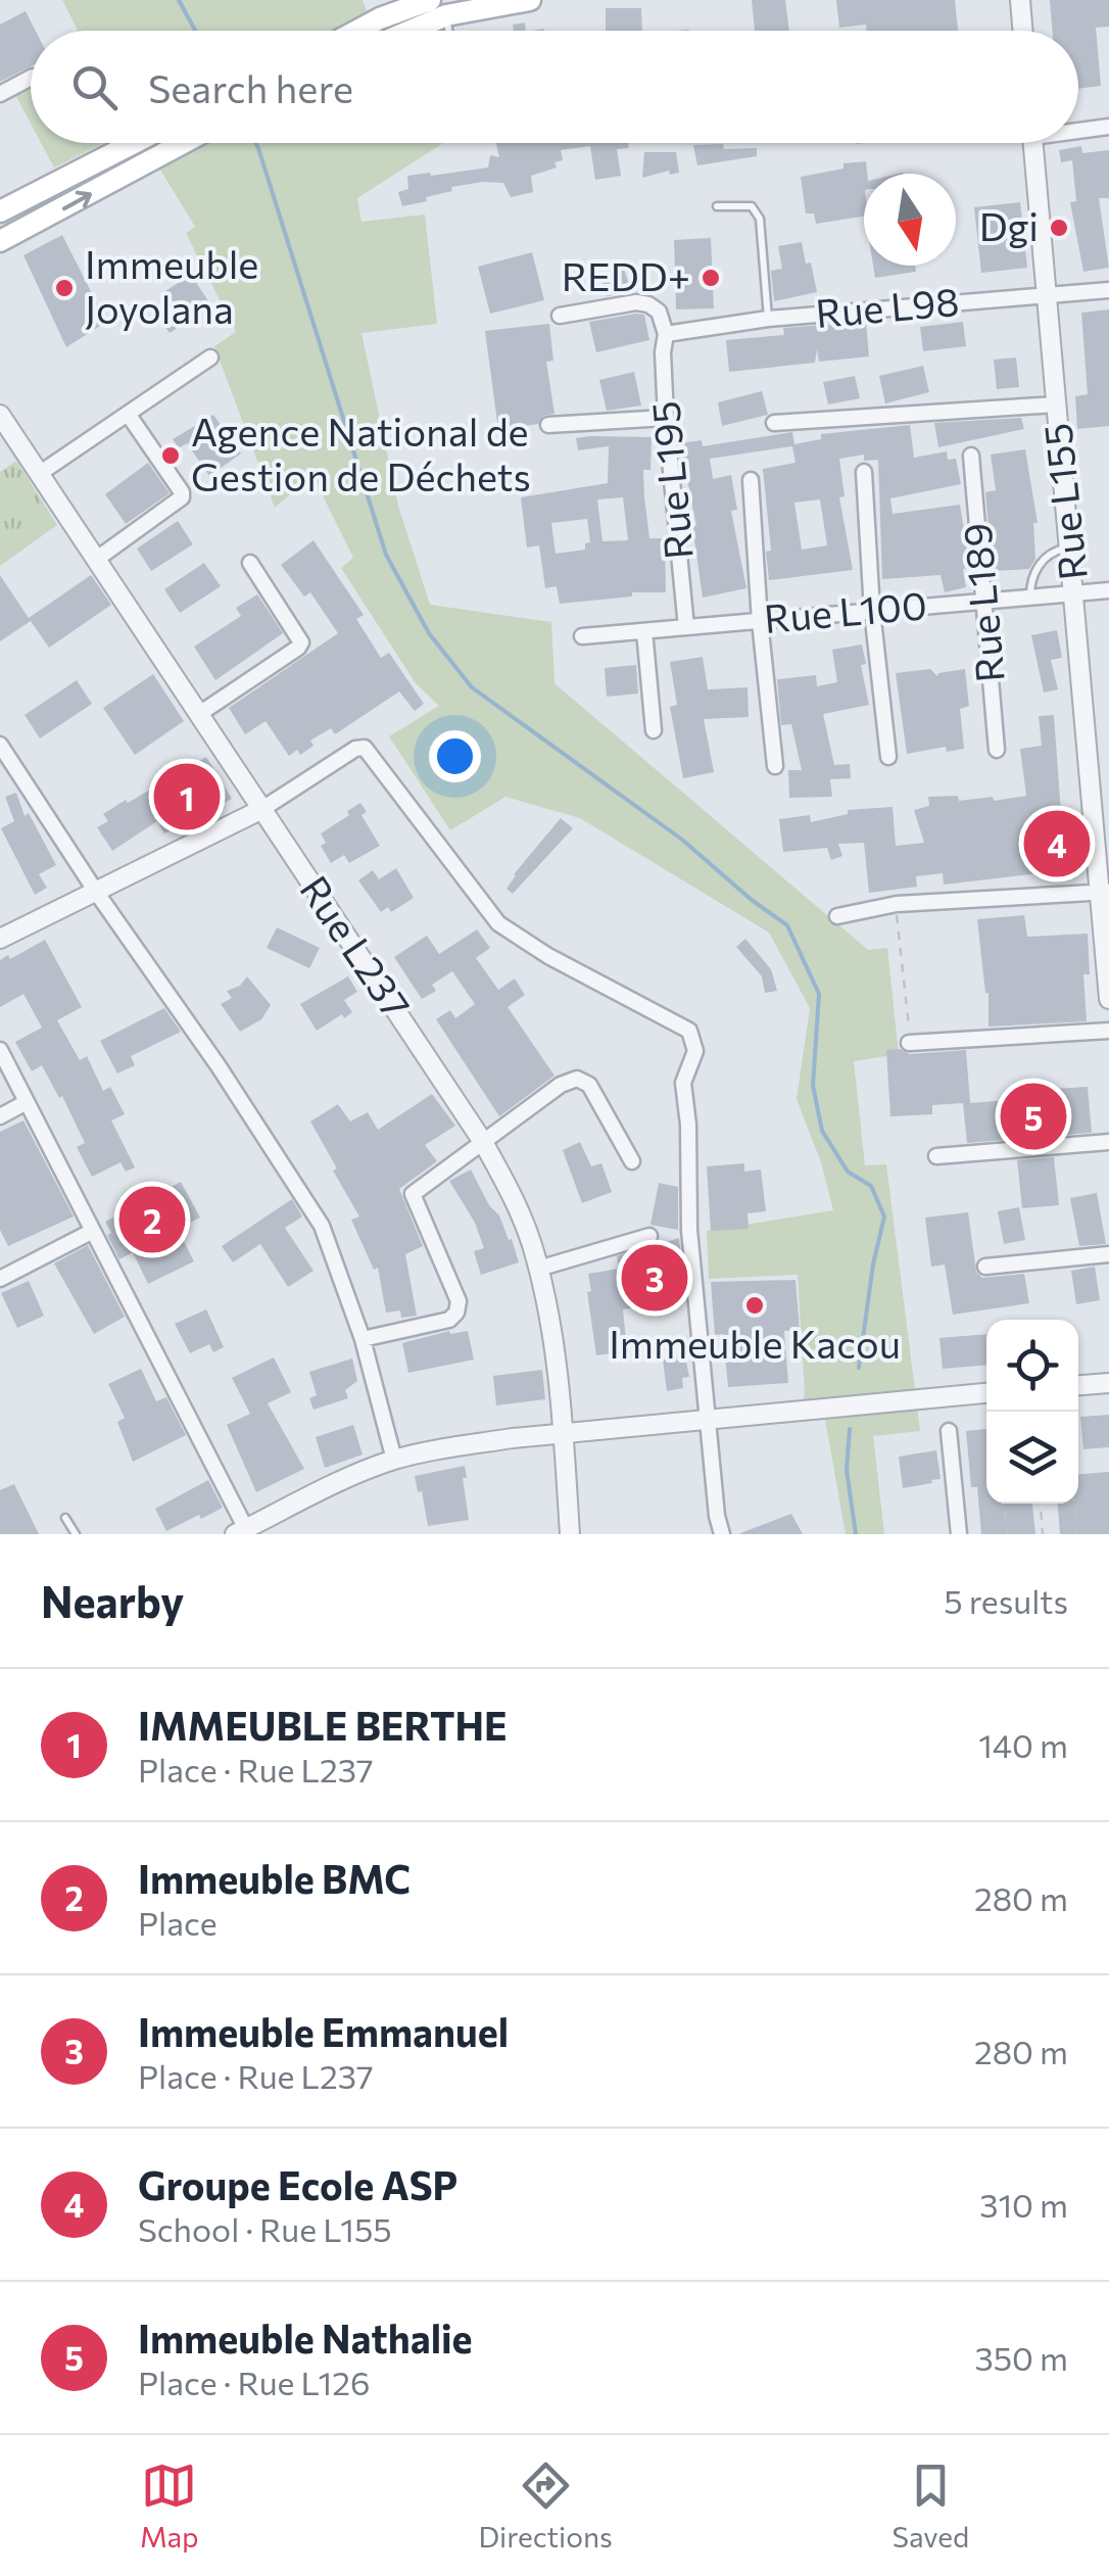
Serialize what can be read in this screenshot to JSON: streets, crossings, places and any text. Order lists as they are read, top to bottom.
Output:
{
  "streets": {
    "street": [
      "Rue L98",
      "Rue L195",
      "Rue L155",
      "Rue L189",
      "Rue L100",
      "Rue L237"
    ]
  },
  "crossings": [
    ["Rue L98", "Rue L195"],
    ["Rue L98", "Rue L155"],
    ["Rue L195", "Rue L100"],
    ["Rue L155", "Rue L100"],
    ["Rue L189", "Rue L100"]
  ],
  "places": [
    "Dgi",
    "REDD+",
    "Immeuble Joyolana",
    "Agence National de Gestion de Déchets",
    "Immeuble Kacou"
  ],
  "north": "bottom",
  "page": {
    "search": "Search here",
    "pins": [
      "1",
      "4",
      "5",
      "2",
      "3"
    ],
    "heading": ["Nearby", "5 results"],
    "list": [
      {
        "mark": "1",
        "name": "IMMEUBLE BERTHE",
        "note": "Place · Rue L237",
        "value": "140 m"
      },
      {
        "mark": "2",
        "name": "Immeuble BMC",
        "note": "Place",
        "value": "280 m"
      },
      {
        "mark": "3",
        "name": "Immeuble Emmanuel",
        "note": "Place · Rue L237",
        "value": "280 m"
      },
      {
        "mark": "4",
        "name": "Groupe Ecole ASP",
        "note": "School · Rue L155",
        "value": "310 m"
      },
      {
        "mark": "5",
        "name": "Immeuble Nathalie",
        "note": "Place · Rue L126",
        "value": "350 m"
      }
    ],
    "nav": ["Map", "Directions", "Saved"]
  }
}
